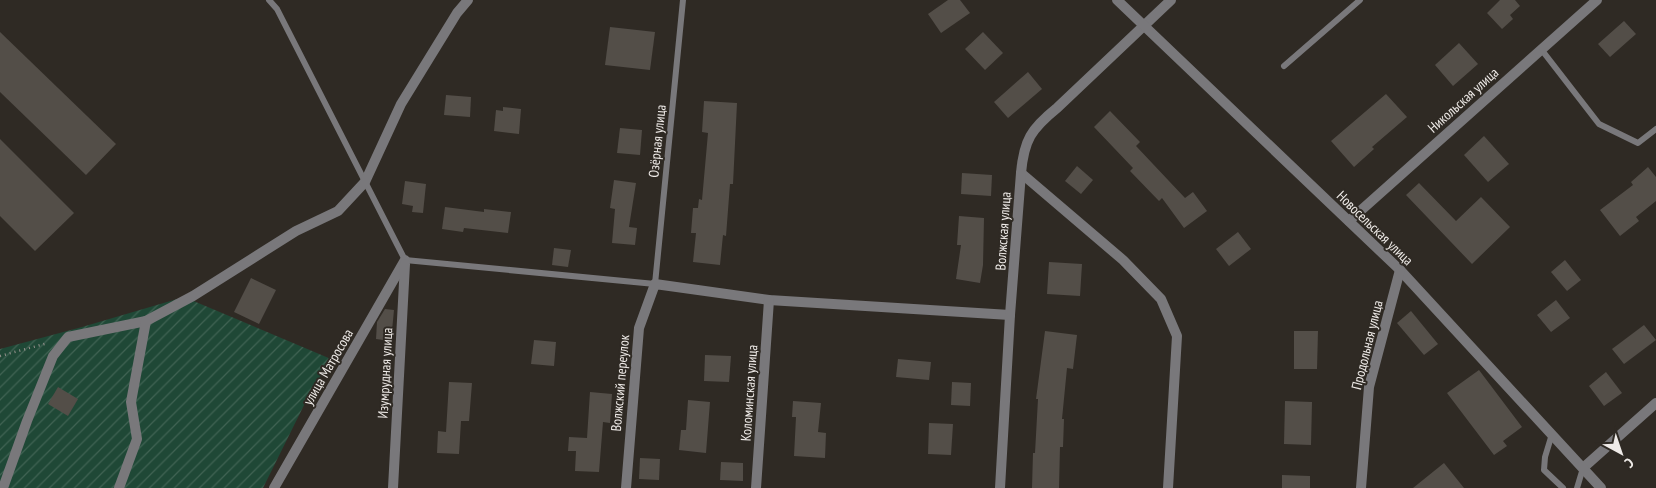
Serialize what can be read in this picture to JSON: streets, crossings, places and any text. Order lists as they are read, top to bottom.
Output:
{
  "streets": {
    "street": [
      "Никольская улица",
      "Новосельская улица",
      "Волжская улица",
      "Продольная улица",
      "улица Матросова",
      "Изумрудная улица",
      "Волжский переулок",
      "Коломинская улица"
    ],
    "lane": ["Озёрная улица"]
  },
  "crossings": [
    ["Никольская улица", "Новосельская улица"],
    ["Озёрная улица", "Волжский переулок"],
    ["Новосельская улица", "Волжская улица"],
    ["Новосельская улица", "Продольная улица"],
    ["улица Матросова", "Изумрудная улица"]
  ],
  "north": "bottom right"
}
